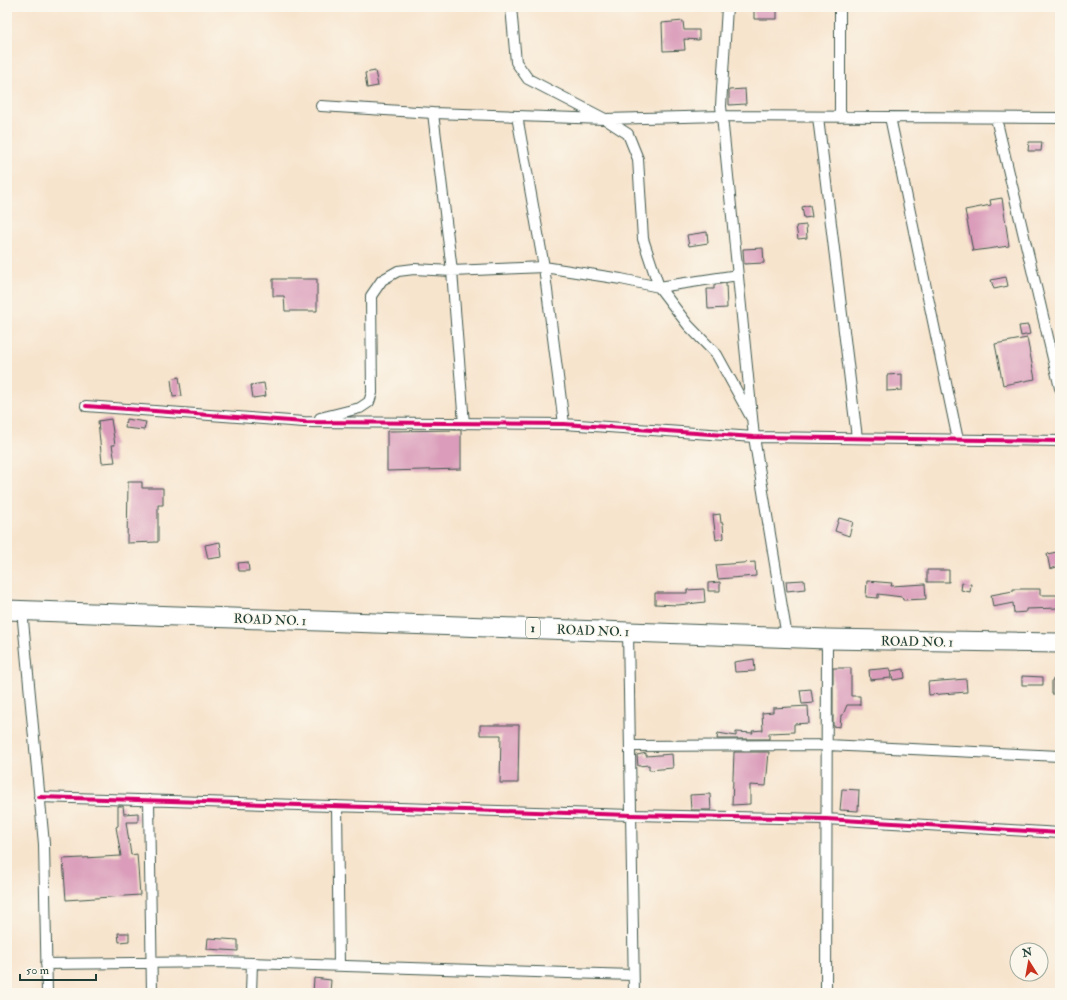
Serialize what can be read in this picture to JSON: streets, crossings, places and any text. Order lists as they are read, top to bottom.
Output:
{
  "streets": {
    "highway": ["ROAD NO. 1", "1"]
  },
  "scale_bar": "50 m",
  "north": "top"
}
